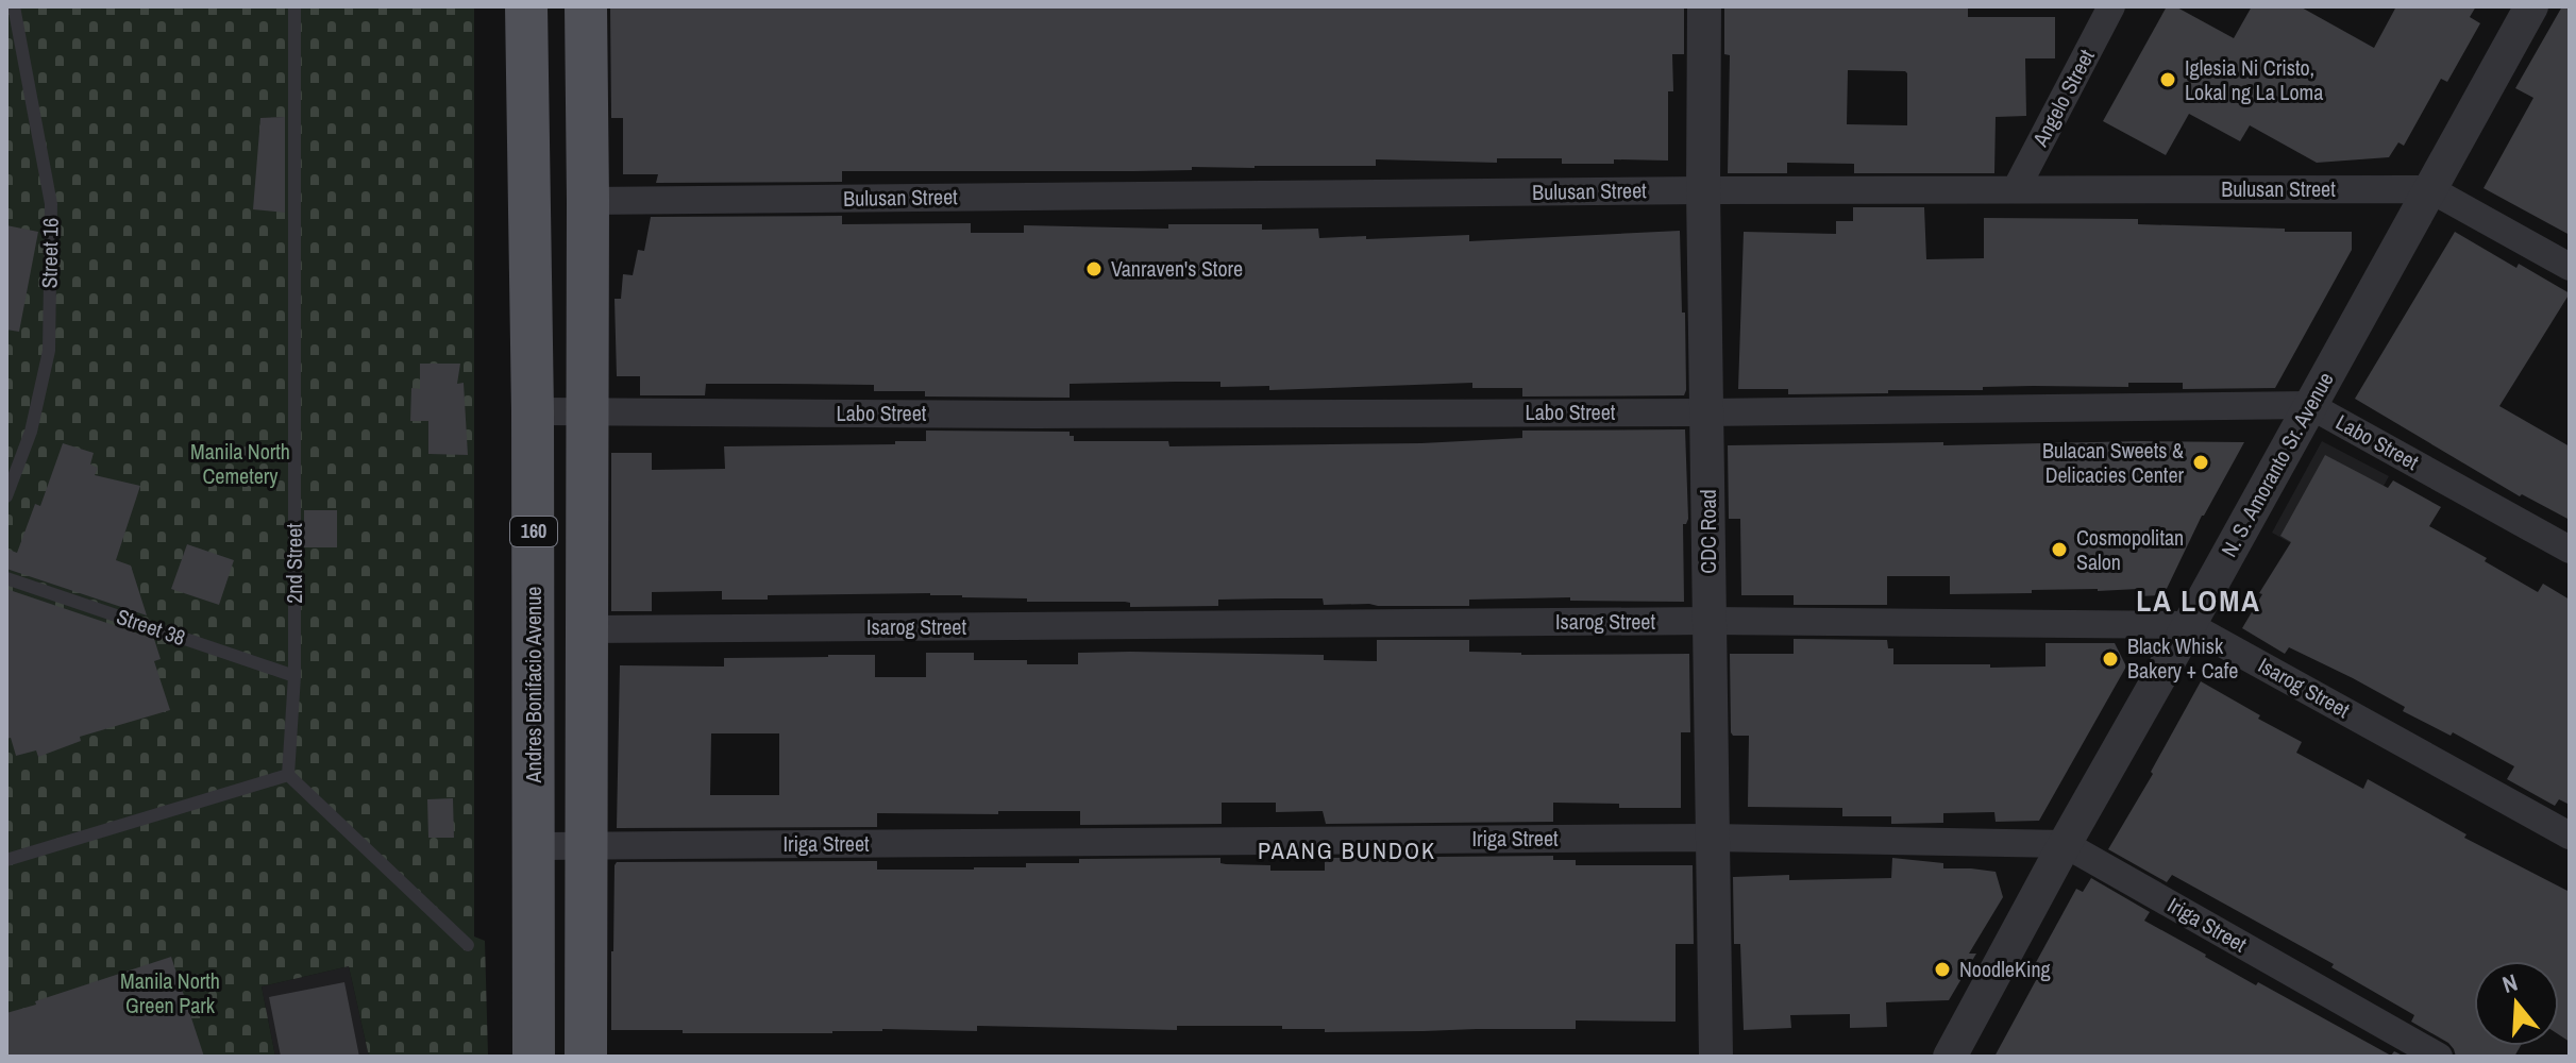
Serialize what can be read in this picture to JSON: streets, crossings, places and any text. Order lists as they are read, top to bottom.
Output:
{
  "streets": {
    "main road": ["160", "Andres Bonifacio Avenue"],
    "street": [
      "Angelo Street",
      "Bulusan Street",
      "Labo Street",
      "N. S. Amoranto Sr. Avenue",
      "CDC Road",
      "Isarog Street",
      "Iriga Street"
    ],
    "lane": ["Street 16", "2nd Street", "Street 38"]
  },
  "crossings": [
    ["Angelo Street", "Bulusan Street"],
    ["Bulusan Street", "N. S. Amoranto Sr. Avenue"],
    ["Bulusan Street", "160"],
    ["Bulusan Street", "CDC Road"],
    ["Labo Street", "N. S. Amoranto Sr. Avenue"],
    ["Labo Street", "160"],
    ["Labo Street", "CDC Road"],
    ["Labo Street", "Andres Bonifacio Avenue"],
    ["N. S. Amoranto Sr. Avenue", "Isarog Street"],
    ["N. S. Amoranto Sr. Avenue", "Iriga Street"],
    ["160", "Isarog Street"],
    ["160", "Iriga Street"],
    ["CDC Road", "Isarog Street"],
    ["CDC Road", "Iriga Street"],
    ["2nd Street", "Street 38"],
    ["Andres Bonifacio Avenue", "Iriga Street"]
  ],
  "districts": ["LA LOMA", "PAANG BUNDOK"],
  "parks": ["Manila North Cemetery", "Manila North Green Park"],
  "places": [
    "Iglesia Ni Cristo, Lokal ng La Loma",
    "Vanraven's Store",
    "Bulacan Sweets & Delicacies Center",
    "Cosmopolitan Salon",
    "Black Whisk Bakery + Cafe",
    "NoodleKing"
  ],
  "north": "top"
}
